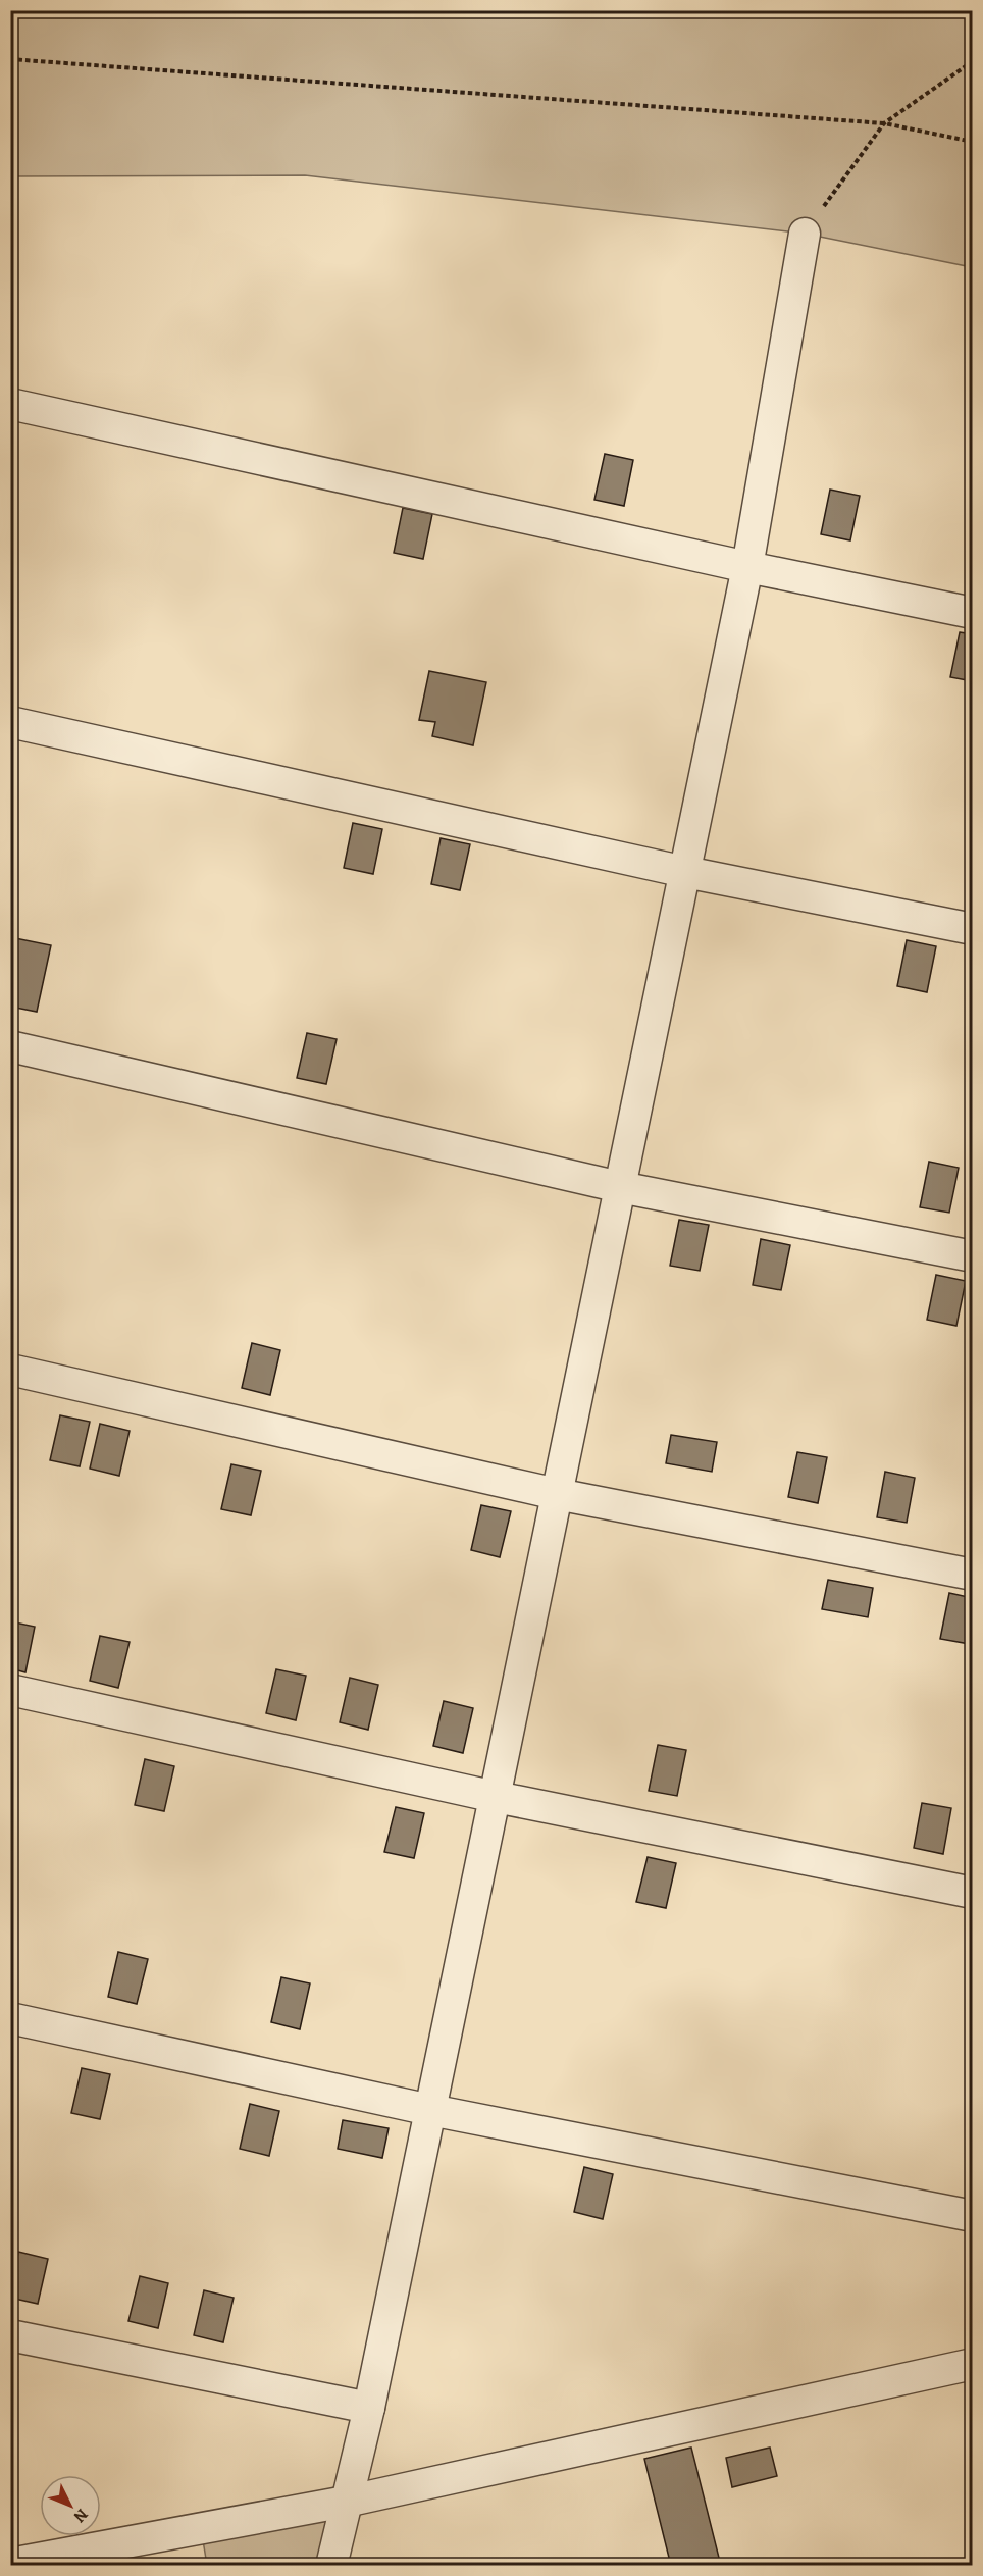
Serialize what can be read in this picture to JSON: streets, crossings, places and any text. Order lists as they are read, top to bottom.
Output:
{
  "north": "bottom right"
}
